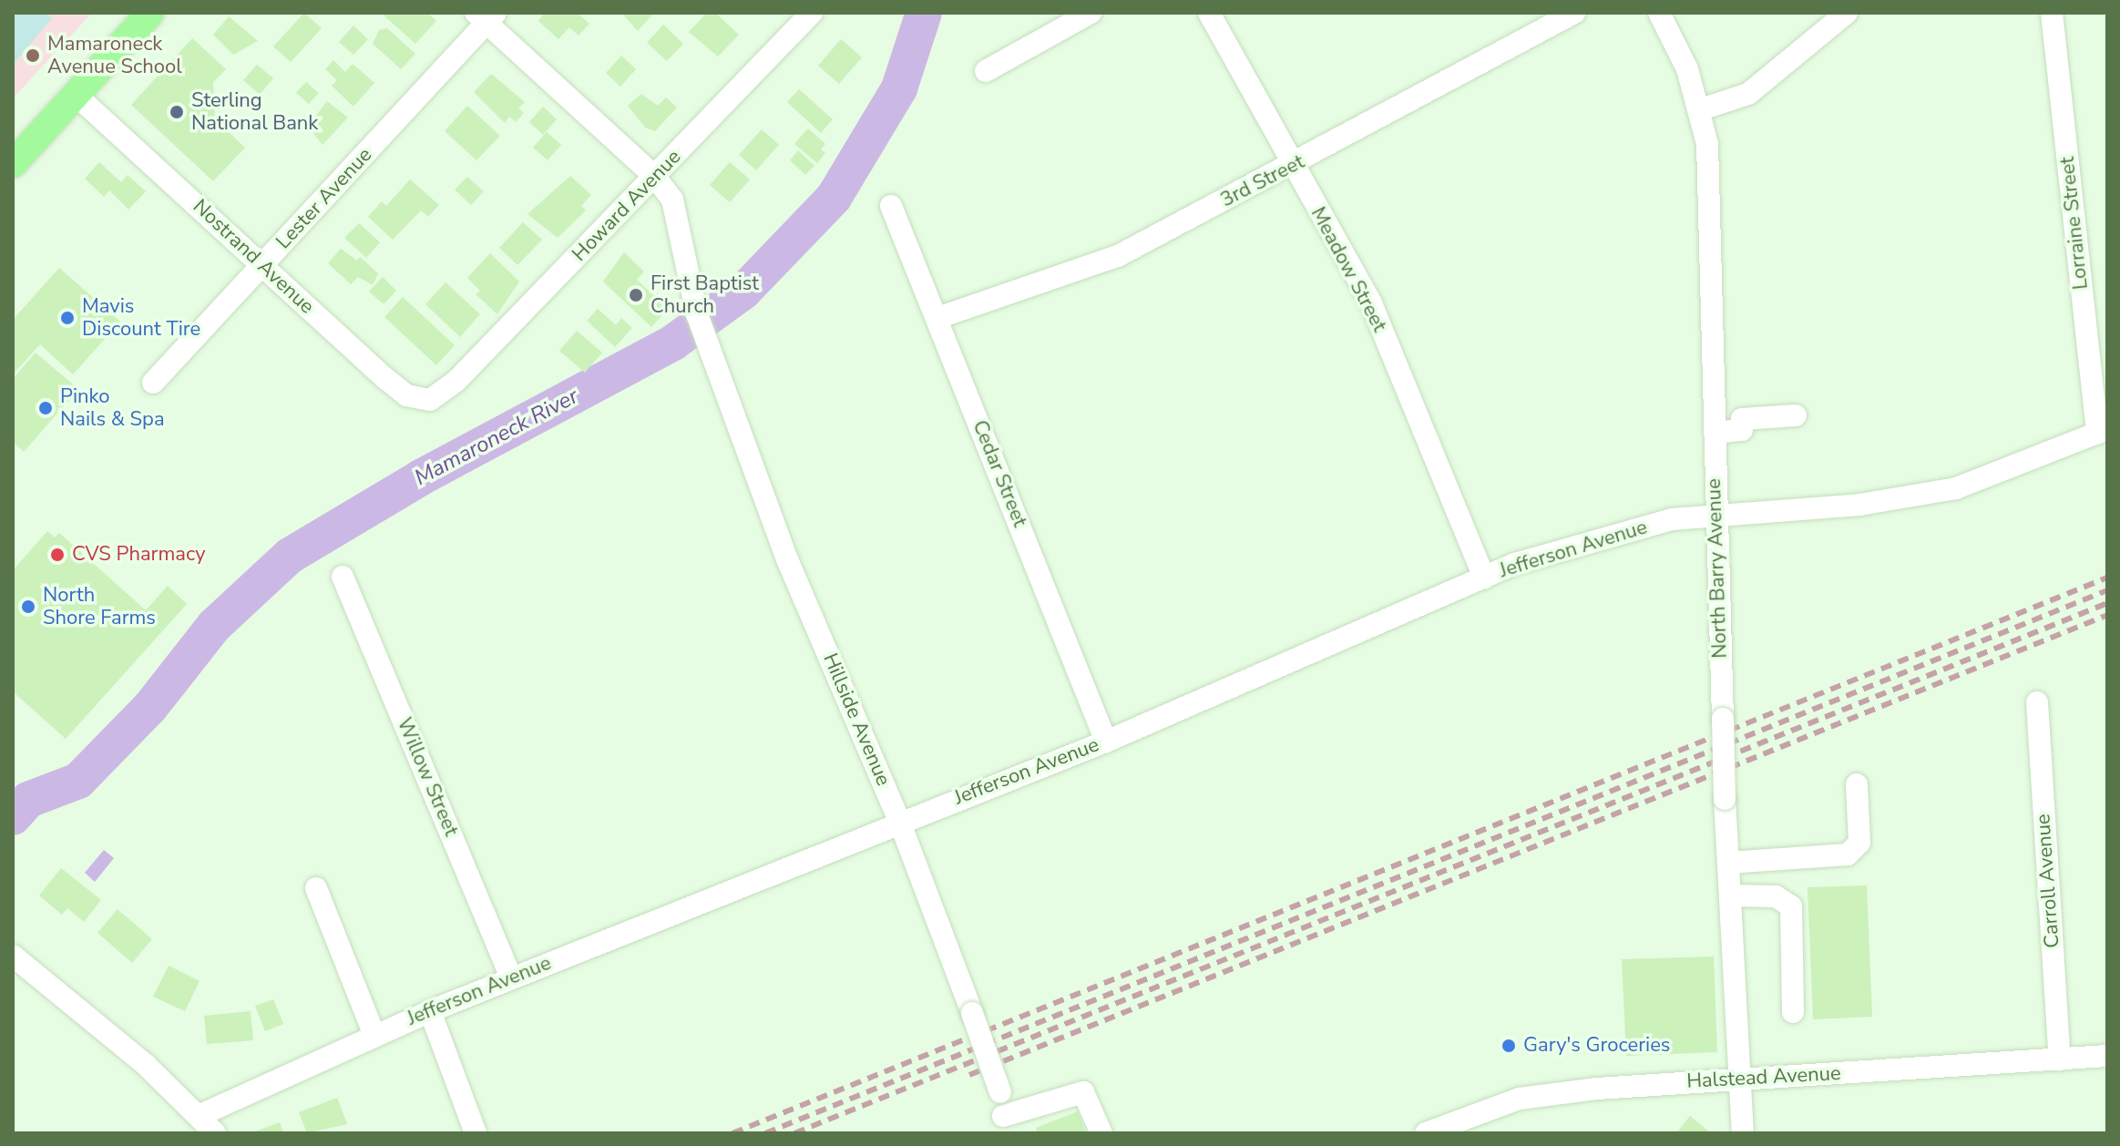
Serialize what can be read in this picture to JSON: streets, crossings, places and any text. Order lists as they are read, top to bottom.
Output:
{
  "streets": {
    "street": [
      "3rd Street",
      "Lester Avenue",
      "Howard Avenue",
      "Lorraine Street",
      "Nostrand Avenue",
      "Meadow Street",
      "Cedar Street",
      "Jefferson Avenue",
      "North Barry Avenue",
      "Hillside Avenue",
      "Willow Street",
      "Carroll Avenue",
      "Halstead Avenue"
    ]
  },
  "crossings": [
    ["3rd Street", "Meadow Street"],
    ["3rd Street", "Cedar Street"],
    ["Lester Avenue", "Nostrand Avenue"],
    ["Lester Avenue", "Hillside Avenue"],
    ["Howard Avenue", "Nostrand Avenue"],
    ["Howard Avenue", "Hillside Avenue"],
    ["Lorraine Street", "Jefferson Avenue"],
    ["Meadow Street", "Jefferson Avenue"],
    ["Cedar Street", "Jefferson Avenue"],
    ["Jefferson Avenue", "North Barry Avenue"],
    ["Jefferson Avenue", "Hillside Avenue"],
    ["Jefferson Avenue", "Willow Street"],
    ["North Barry Avenue", "Halstead Avenue"],
    ["Carroll Avenue", "Halstead Avenue"]
  ],
  "water": ["Mamaroneck River"],
  "places": [
    "Mamaroneck Avenue School",
    "Sterling National Bank",
    "First Baptist Church",
    "Mavis Discount Tire",
    "Pinko Nails & Spa",
    "CVS Pharmacy",
    "North Shore Farms",
    "Gary's Groceries"
  ]
}
